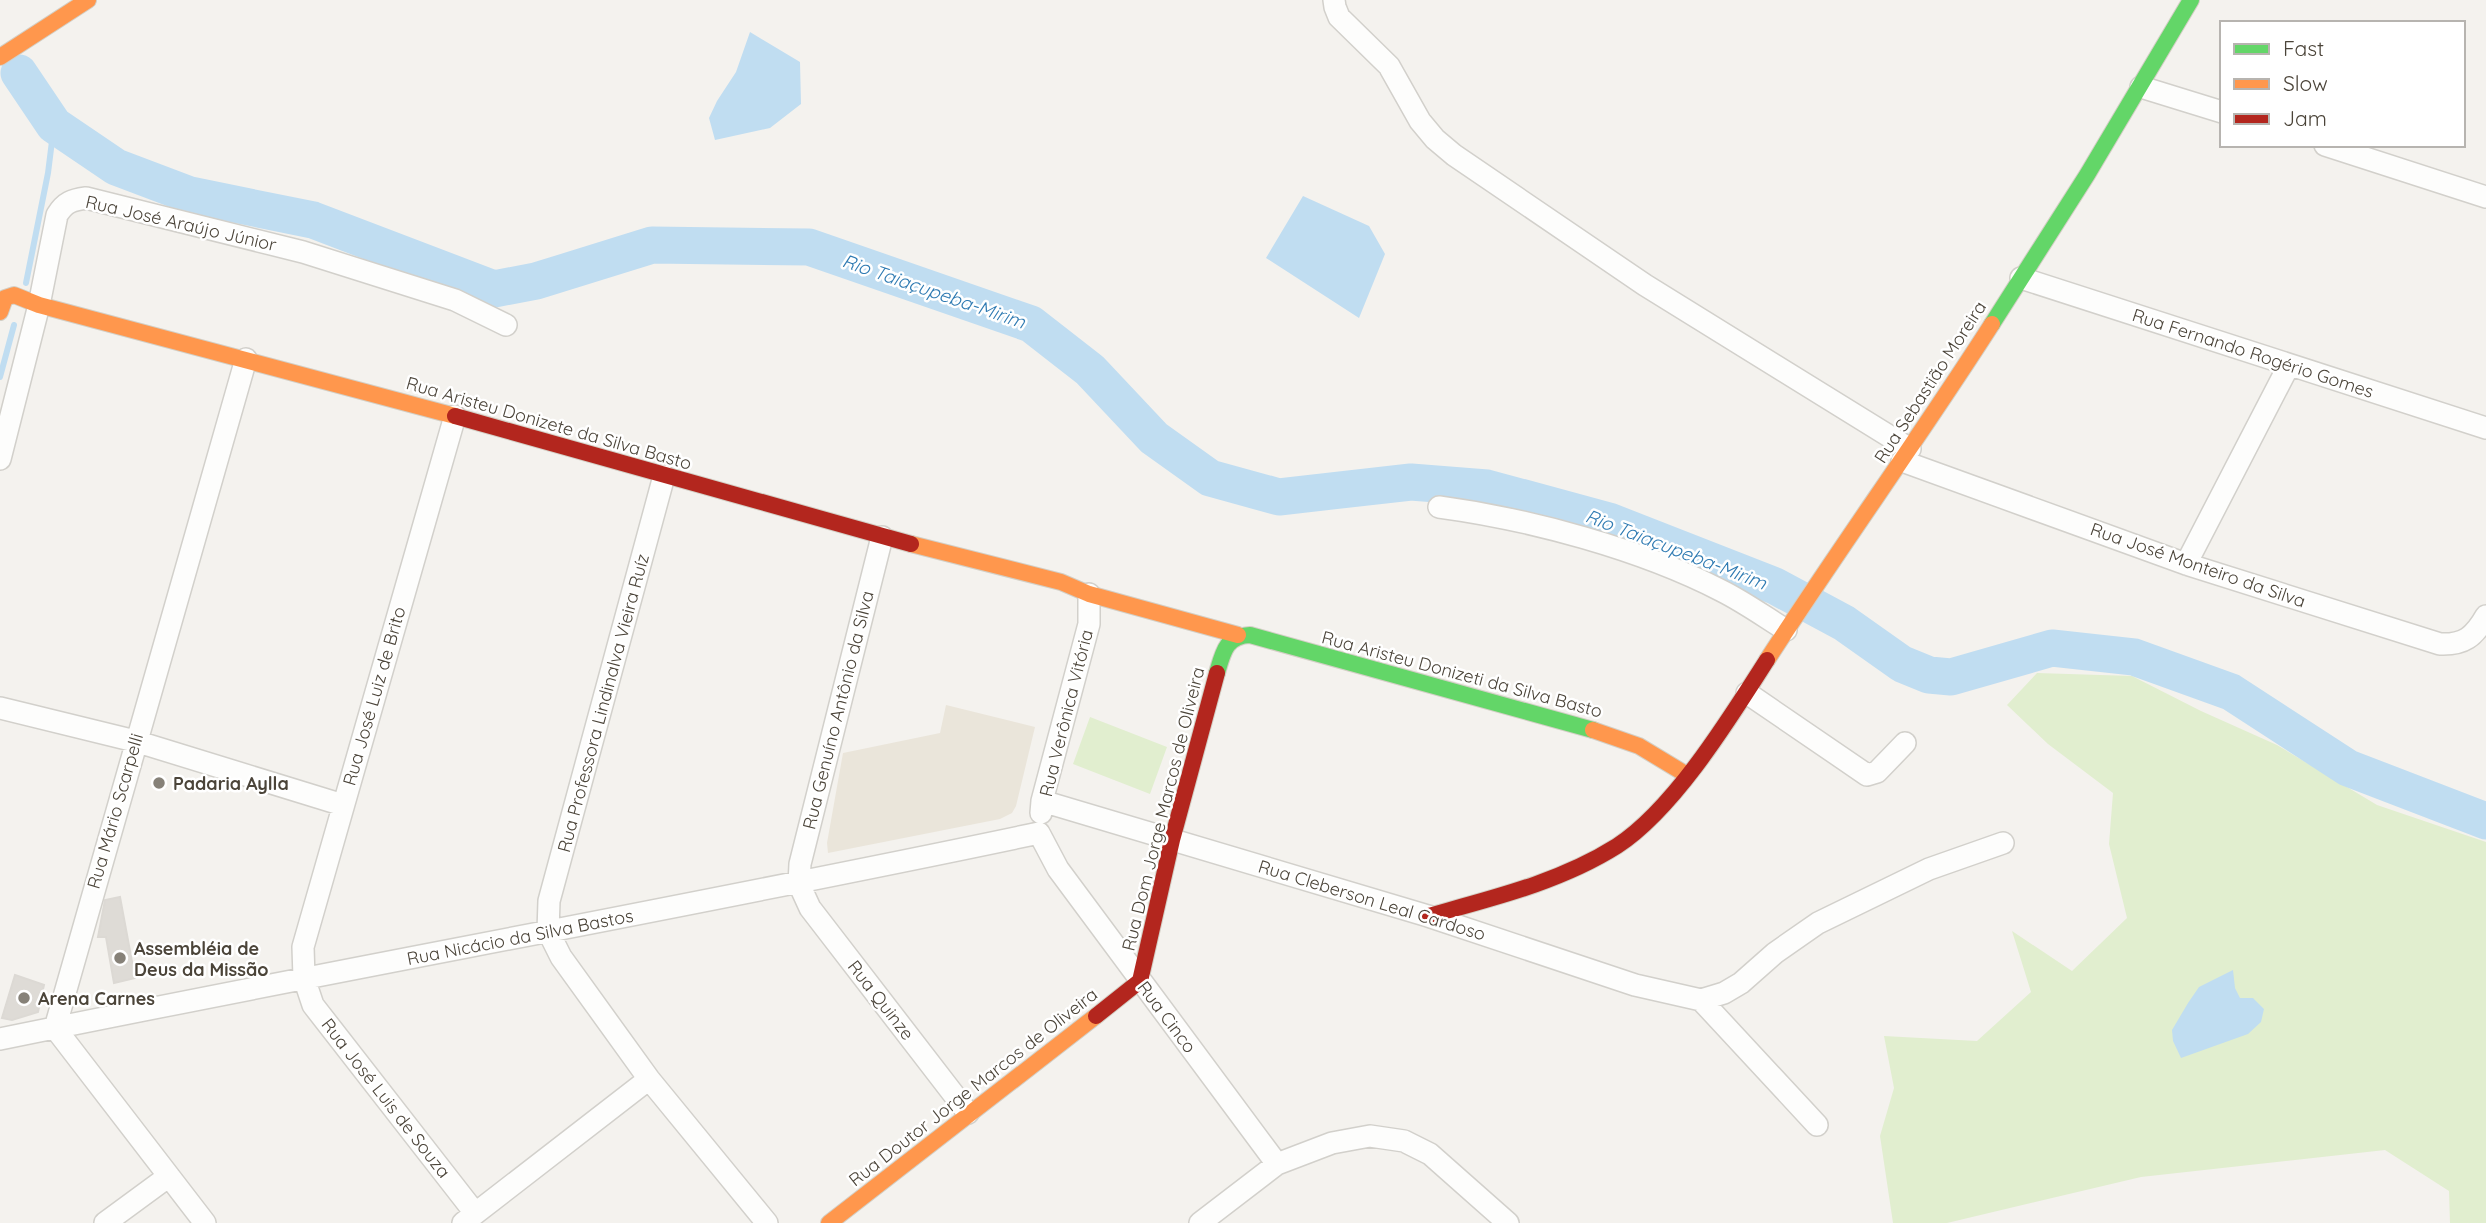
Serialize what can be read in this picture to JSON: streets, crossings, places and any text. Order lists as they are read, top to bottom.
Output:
{
  "streets": {
    "main road": [
      "Rua Sebastião Moreira",
      "Rua Aristeu Donizete da Silva Basto",
      "Rua Aristeu Donizeti da Silva Basto",
      "Rua Dom Jorge Marcos de Oliveira",
      "Rua Doutor Jorge Marcos de Oliveira"
    ],
    "street": [
      "Rua José Araújo Júnior",
      "Rua Fernando Rogério Gomes",
      "Rua José Monteiro da Silva",
      "Rua José Luiz de Brito",
      "Rua Professora Lindinalva Vieira Ruíz",
      "Rua Genuíno Antônio da Silva",
      "Rua Verônica Vitória",
      "Rua Mário Scarpelli",
      "Rua Cleberson Leal Cardoso",
      "Rua Nicácio da Silva Bastos",
      "Rua Quinze",
      "Rua Cinco",
      "Rua José Luis de Souza"
    ]
  },
  "crossings": [
    ["Rua José Araújo Júnior", "Rua Aristeu Donizete da Silva Basto"],
    ["Rua Fernando Rogério Gomes", "Rua Sebastião Moreira"],
    ["Rua Sebastião Moreira", "Rua José Monteiro da Silva"],
    ["Rua Sebastião Moreira", "Rua Aristeu Donizeti da Silva Basto"],
    ["Rua Sebastião Moreira", "Rua Cleberson Leal Cardoso"],
    ["Rua Aristeu Donizete da Silva Basto", "Rua Aristeu Donizeti da Silva Basto"],
    ["Rua Aristeu Donizete da Silva Basto", "Rua José Luiz de Brito"],
    ["Rua Aristeu Donizete da Silva Basto", "Rua Professora Lindinalva Vieira Ruíz"],
    ["Rua Aristeu Donizete da Silva Basto", "Rua Genuíno Antônio da Silva"],
    ["Rua Aristeu Donizete da Silva Basto", "Rua Verônica Vitória"],
    ["Rua Aristeu Donizete da Silva Basto", "Rua Mário Scarpelli"],
    ["Rua Aristeu Donizeti da Silva Basto", "Rua Verônica Vitória"],
    ["Rua Aristeu Donizeti da Silva Basto", "Rua Dom Jorge Marcos de Oliveira"],
    ["Rua José Luiz de Brito", "Rua Nicácio da Silva Bastos"],
    ["Rua José Luiz de Brito", "Rua José Luis de Souza"],
    ["Rua Professora Lindinalva Vieira Ruíz", "Rua Nicácio da Silva Bastos"],
    ["Rua Genuíno Antônio da Silva", "Rua Nicácio da Silva Bastos"],
    ["Rua Genuíno Antônio da Silva", "Rua Quinze"],
    ["Rua Verônica Vitória", "Rua Cleberson Leal Cardoso"],
    ["Rua Verônica Vitória", "Rua Nicácio da Silva Bastos"],
    ["Rua Verônica Vitória", "Rua Cinco"],
    ["Rua Dom Jorge Marcos de Oliveira", "Rua Cleberson Leal Cardoso"],
    ["Rua Dom Jorge Marcos de Oliveira", "Rua Cinco"],
    ["Rua Dom Jorge Marcos de Oliveira", "Rua Doutor Jorge Marcos de Oliveira"],
    ["Rua Mário Scarpelli", "Rua Nicácio da Silva Bastos"],
    ["Rua Nicácio da Silva Bastos", "Rua Quinze"],
    ["Rua Nicácio da Silva Bastos", "Rua Cinco"],
    ["Rua Nicácio da Silva Bastos", "Rua José Luis de Souza"],
    ["Rua Quinze", "Rua Doutor Jorge Marcos de Oliveira"],
    ["Rua Cinco", "Rua Doutor Jorge Marcos de Oliveira"]
  ],
  "water": ["Rio Taiaçupeba-Mirim"],
  "places": ["Padaria Aylla", "Assembléia de Deus da Missão", "Arena Carnes"],
  "legend": ["Fast", "Slow", "Jam"]
}
